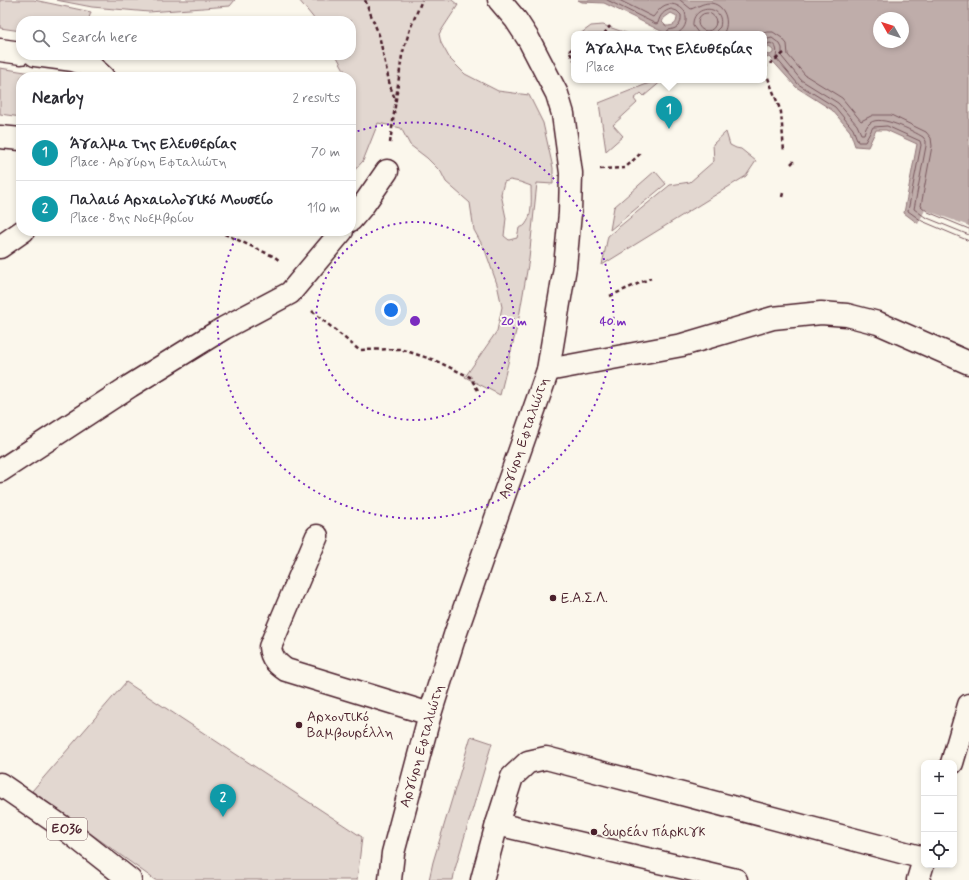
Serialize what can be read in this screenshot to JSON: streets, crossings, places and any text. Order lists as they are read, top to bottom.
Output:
{
  "streets": {
    "street": ["Αργύρη Εφταλιώτη", "ΕΟ36"]
  },
  "places": ["Ε.Α.Σ.Λ.", "Αρχοντικό Βαμβουρέλλη", "δωρεάν πάρκιγκ"],
  "north": "top left",
  "page": {
    "search": "Search here",
    "popup": ["Άγαλμα της Ελευθερίας", "Place"],
    "heading": ["Nearby", "2 results"],
    "pins": ["1", "2"],
    "list": [
      {
        "mark": "1",
        "name": "Άγαλμα της Ελευθερίας",
        "note": "Place · Αργύρη Εφταλιώτη",
        "value": "70 m"
      },
      {
        "mark": "2",
        "name": "Παλαιό Αρχαιολογικό Μουσείο",
        "note": "Place · 8ης Νοεμβρίου",
        "value": "110 m"
      }
    ],
    "map_buttons": ["+", "−"]
  },
  "rings": ["20 m", "40 m"]
}
